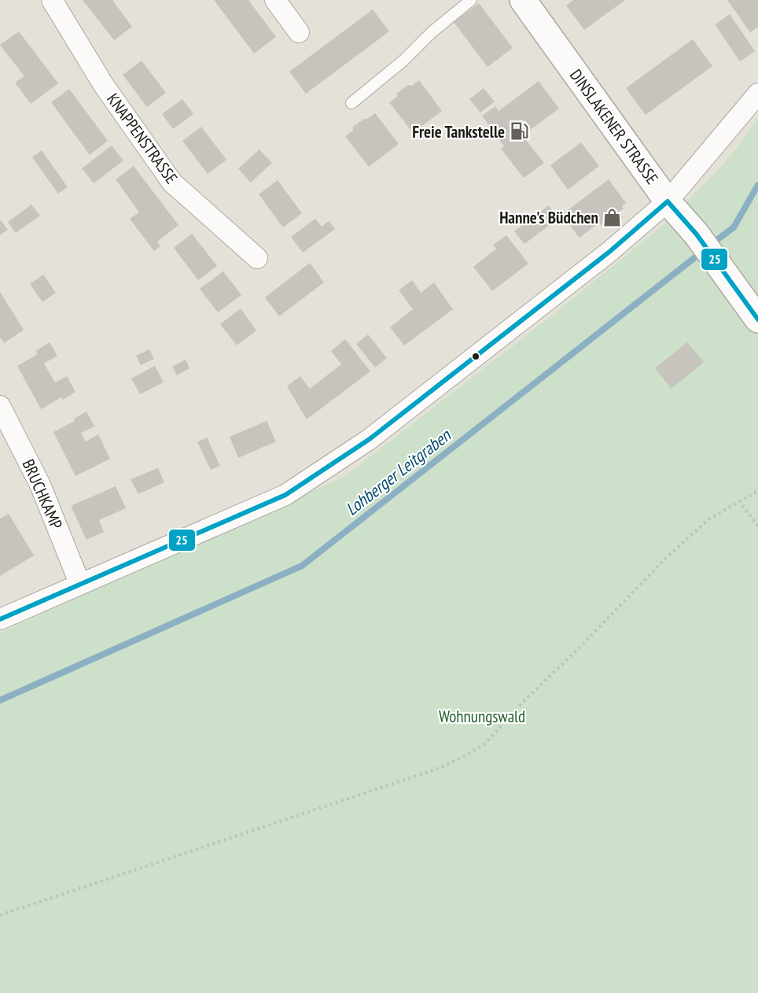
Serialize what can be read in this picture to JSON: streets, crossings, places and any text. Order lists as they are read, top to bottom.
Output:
{
  "streets": {
    "main road": ["DINSLAKENER STRASSE"],
    "street": ["KNAPPENSTRASSE", "BRUCHKAMP"]
  },
  "water": ["Lohberger Leitgraben"],
  "parks": ["Wohnungswald"],
  "places": {
    "fuel station": ["Freie Tankstelle"],
    "shop": ["Hanne's Büdchen"]
  },
  "lines": ["transit line 25"]
}
